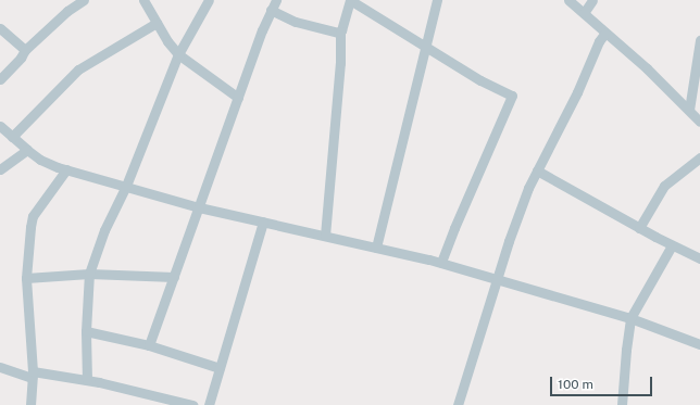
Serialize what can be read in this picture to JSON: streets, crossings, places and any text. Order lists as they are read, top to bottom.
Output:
{
  "scale_bar": "100 m"
}
